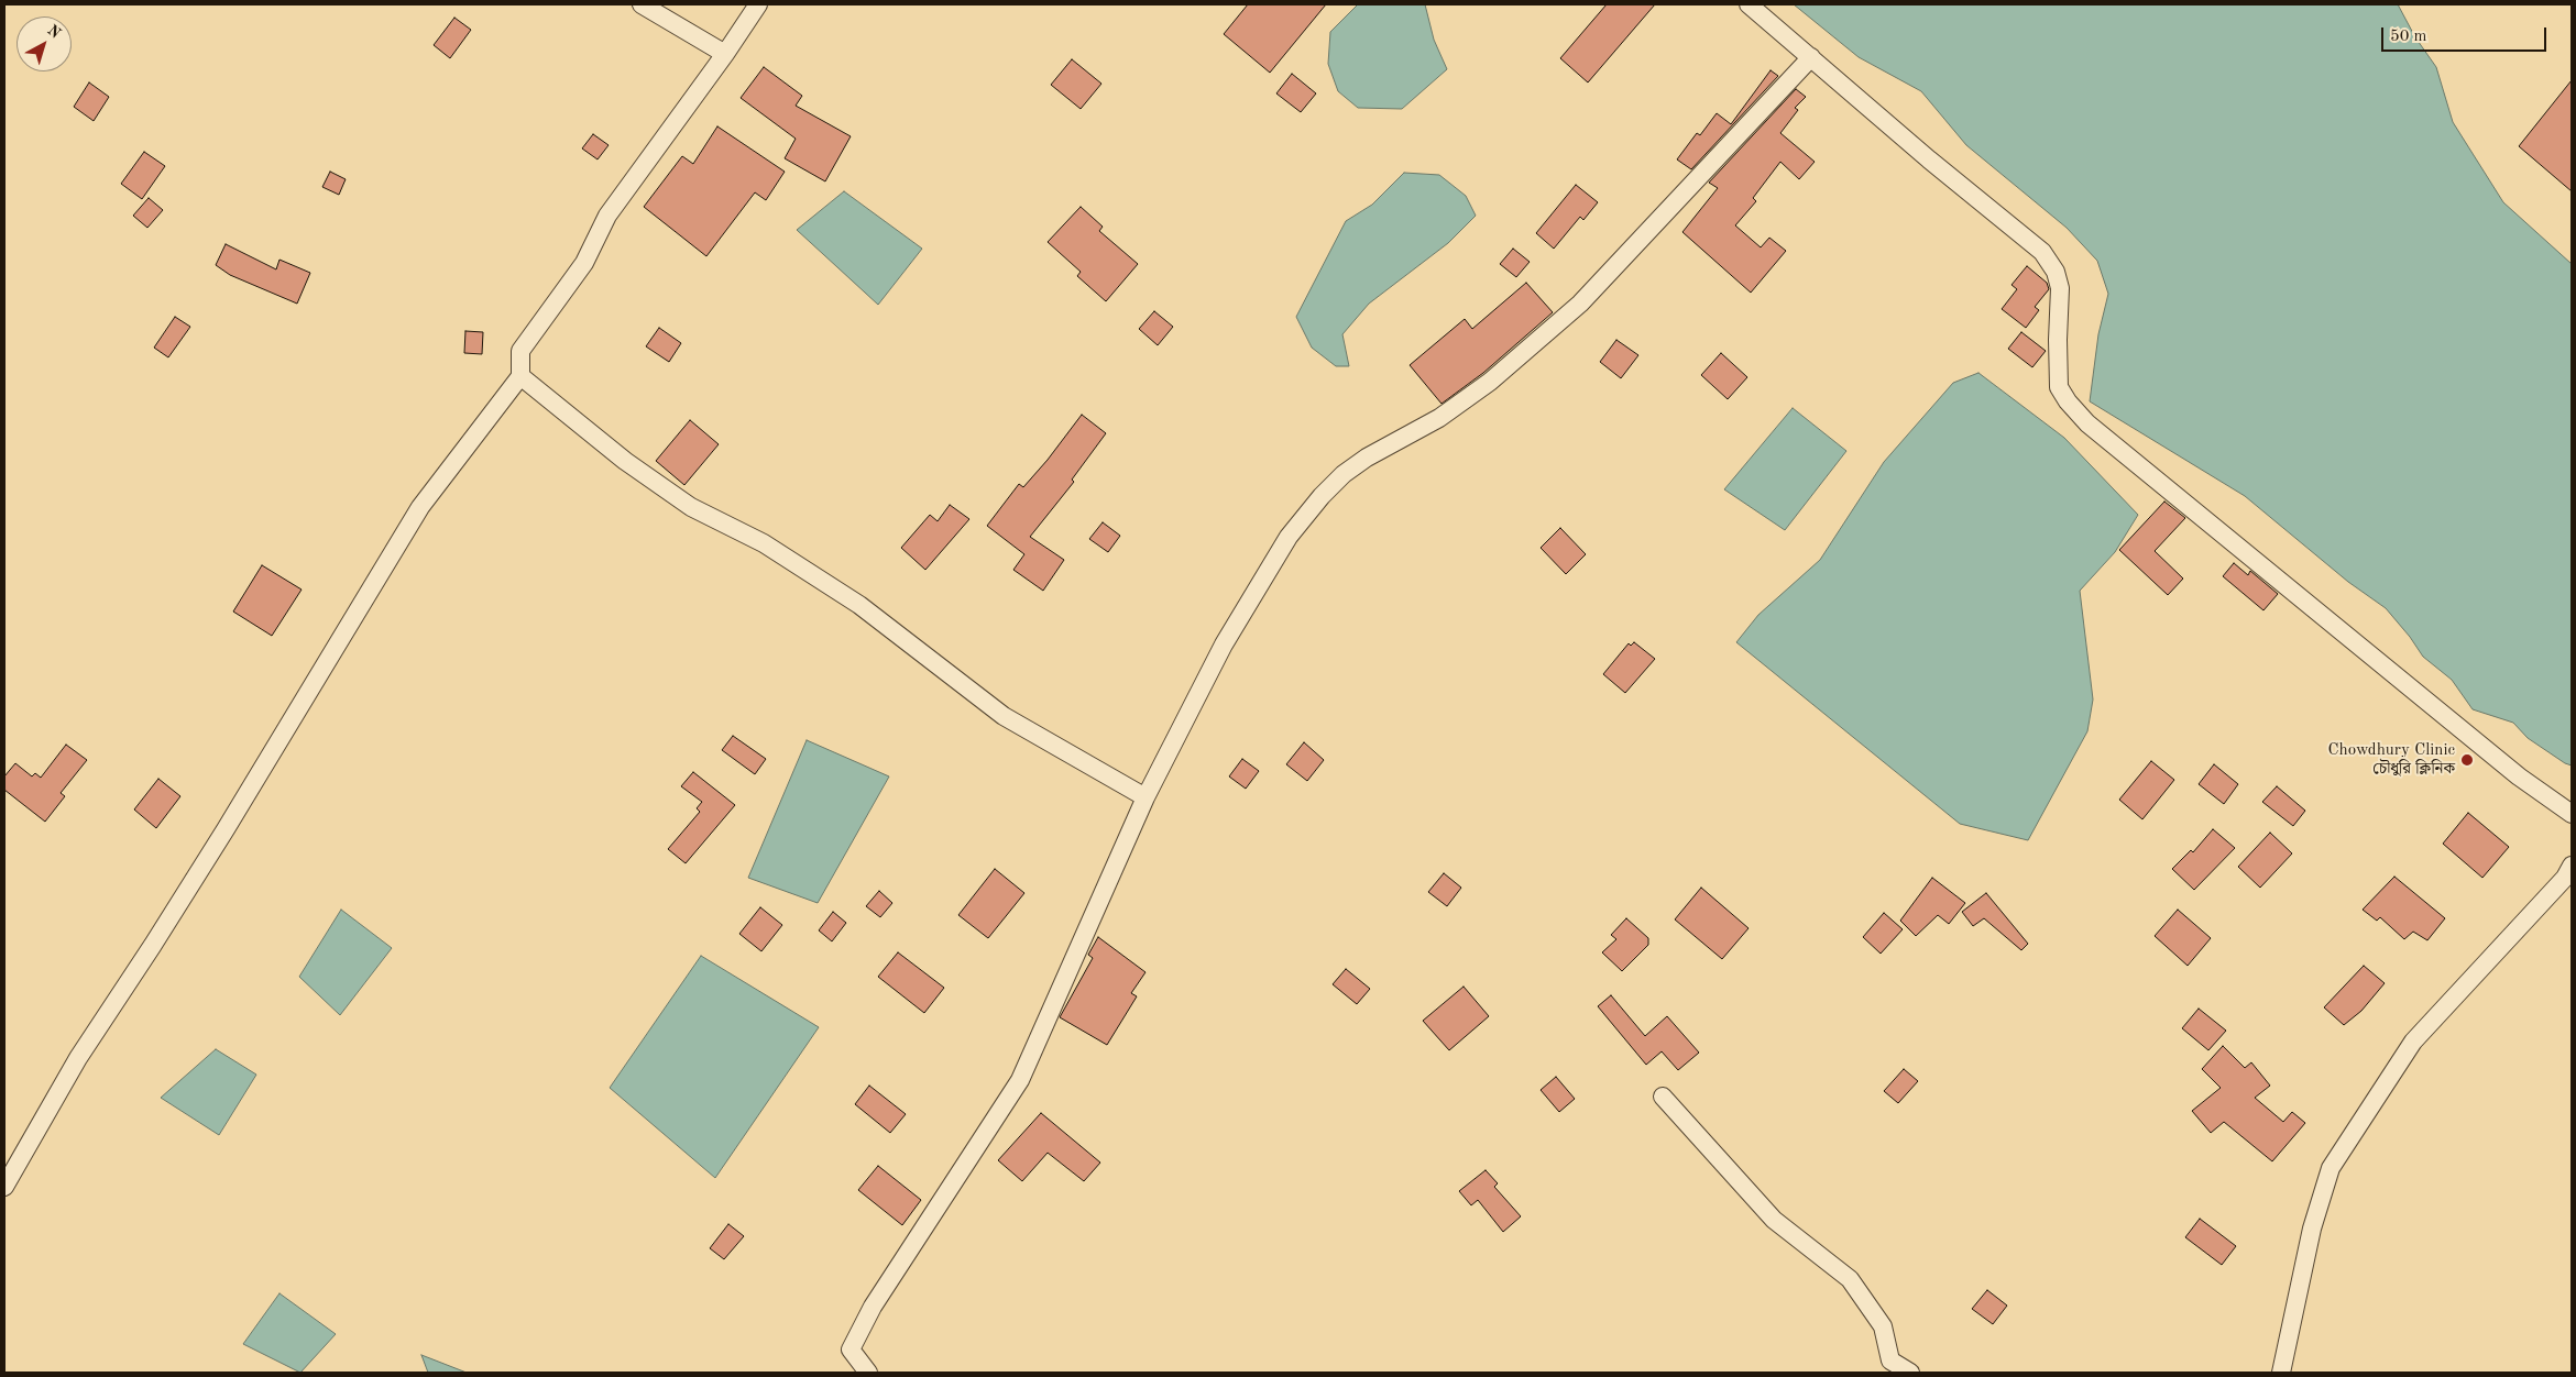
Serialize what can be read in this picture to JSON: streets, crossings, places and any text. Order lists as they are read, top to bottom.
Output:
{
  "places": ["Chowdhury Clinic চৌধুরি ক্লিনিক"],
  "scale_bar": "50 m",
  "north": "top right"
}
